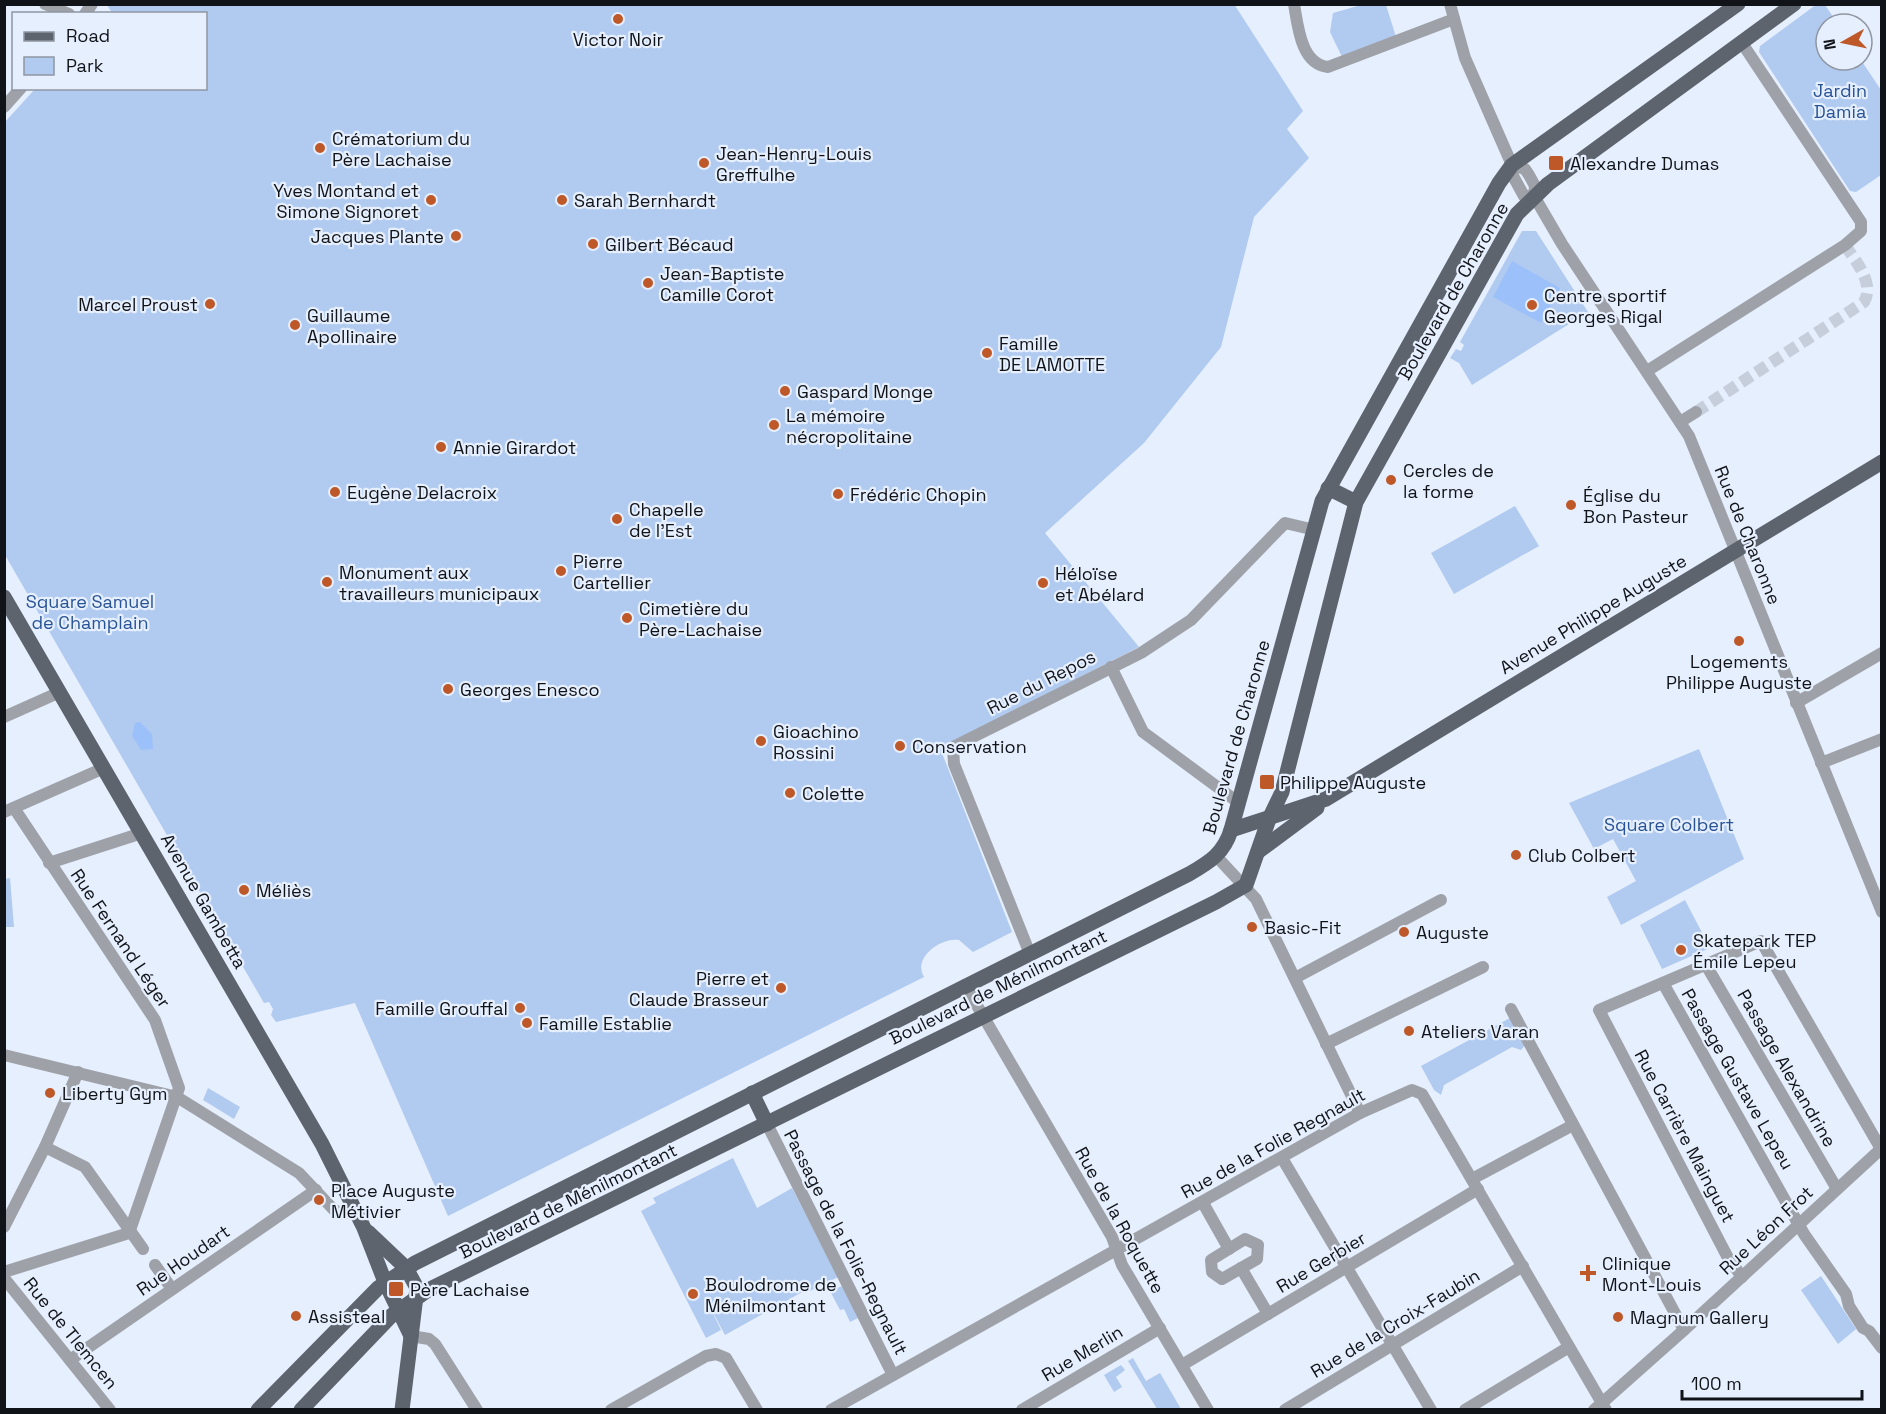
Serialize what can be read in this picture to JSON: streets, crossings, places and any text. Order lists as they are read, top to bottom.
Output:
{
  "streets": {
    "main road": [
      "Boulevard de Charonne",
      "Avenue Philippe Auguste",
      "Avenue Gambetta",
      "Boulevard de Ménilmontant"
    ],
    "street": [
      "Rue de Charonne",
      "Rue du Repos",
      "Rue Fernand Léger",
      "Passage Alexandrine",
      "Passage Gustave Lepeu",
      "Rue Carrière Mainguet",
      "Rue de la Folie Regnault",
      "Rue de la Roquette",
      "Rue Léon Frot",
      "Passage de la Folie-Regnault",
      "Rue Houdart",
      "Rue Gerbier",
      "Rue de la Croix-Faubin",
      "Rue de Tlemcen",
      "Rue Merlin"
    ]
  },
  "crossings": [
    ["Boulevard de Charonne", "Rue de Charonne"],
    ["Boulevard de Charonne", "Avenue Philippe Auguste"],
    ["Boulevard de Charonne", "Rue du Repos"],
    ["Boulevard de Charonne", "Boulevard de Ménilmontant"],
    ["Rue de Charonne", "Avenue Philippe Auguste"],
    ["Rue du Repos", "Boulevard de Ménilmontant"],
    ["Boulevard de Ménilmontant", "Rue de la Roquette"],
    ["Boulevard de Ménilmontant", "Passage de la Folie-Regnault"],
    ["Passage Alexandrine", "Rue Léon Frot"],
    ["Passage Gustave Lepeu", "Rue Carrière Mainguet"],
    ["Passage Gustave Lepeu", "Rue Léon Frot"],
    ["Rue Carrière Mainguet", "Rue Léon Frot"],
    ["Rue de la Folie Regnault", "Rue de la Roquette"],
    ["Rue de la Folie Regnault", "Rue Léon Frot"],
    ["Rue de la Folie Regnault", "Passage de la Folie-Regnault"],
    ["Rue de la Folie Regnault", "Rue Gerbier"],
    ["Rue de la Folie Regnault", "Rue de la Croix-Faubin"],
    ["Rue de la Roquette", "Rue Gerbier"],
    ["Rue de la Roquette", "Rue Merlin"],
    ["Rue Houdart", "Rue de Tlemcen"]
  ],
  "parks": ["Jardin Damia", "Square Samuel de Champlain", "Square Colbert"],
  "places": {
    "other": [
      "Victor Noir",
      "Crématorium du Père Lachaise",
      "Jean-Henry-Louis Greffulhe",
      "Yves Montand et Simone Signoret",
      "Sarah Bernhardt",
      "Jacques Plante",
      "Gilbert Bécaud",
      "Jean-Baptiste Camille Corot",
      "Marcel Proust",
      "Centre sportif Georges Rigal",
      "Guillaume Apollinaire",
      "Famille DE LAMOTTE",
      "Gaspard Monge",
      "La mémoire nécropolitaine",
      "Annie Girardot",
      "Cercles de la forme",
      "Eugène Delacroix",
      "Frédéric Chopin",
      "Église du Bon Pasteur",
      "Chapelle de l'Est",
      "Pierre Cartellier",
      "Monument aux travailleurs municipaux",
      "Héloïse et Abélard",
      "Cimetière du Père-Lachaise",
      "Logements Philippe Auguste",
      "Georges Enesco",
      "Gioachino Rossini",
      "Conservation",
      "Colette",
      "Club Colbert",
      "Méliès",
      "Basic-Fit",
      "Auguste",
      "Skatepark TEP Émile Lepeu",
      "Pierre et Claude Brasseur",
      "Famille Grouffal",
      "Famille Establie",
      "Ateliers Varan",
      "Liberty Gym",
      "Place Auguste Métivier",
      "Boulodrome de Ménilmontant",
      "Assisteal",
      "Magnum Gallery"
    ],
    "transit": ["Alexandre Dumas", "Philippe Auguste", "Père Lachaise"],
    "health": ["Clinique Mont-Louis"]
  },
  "legend": ["Road", "Park"],
  "scale_bar": "100 m",
  "north": "left"
}
